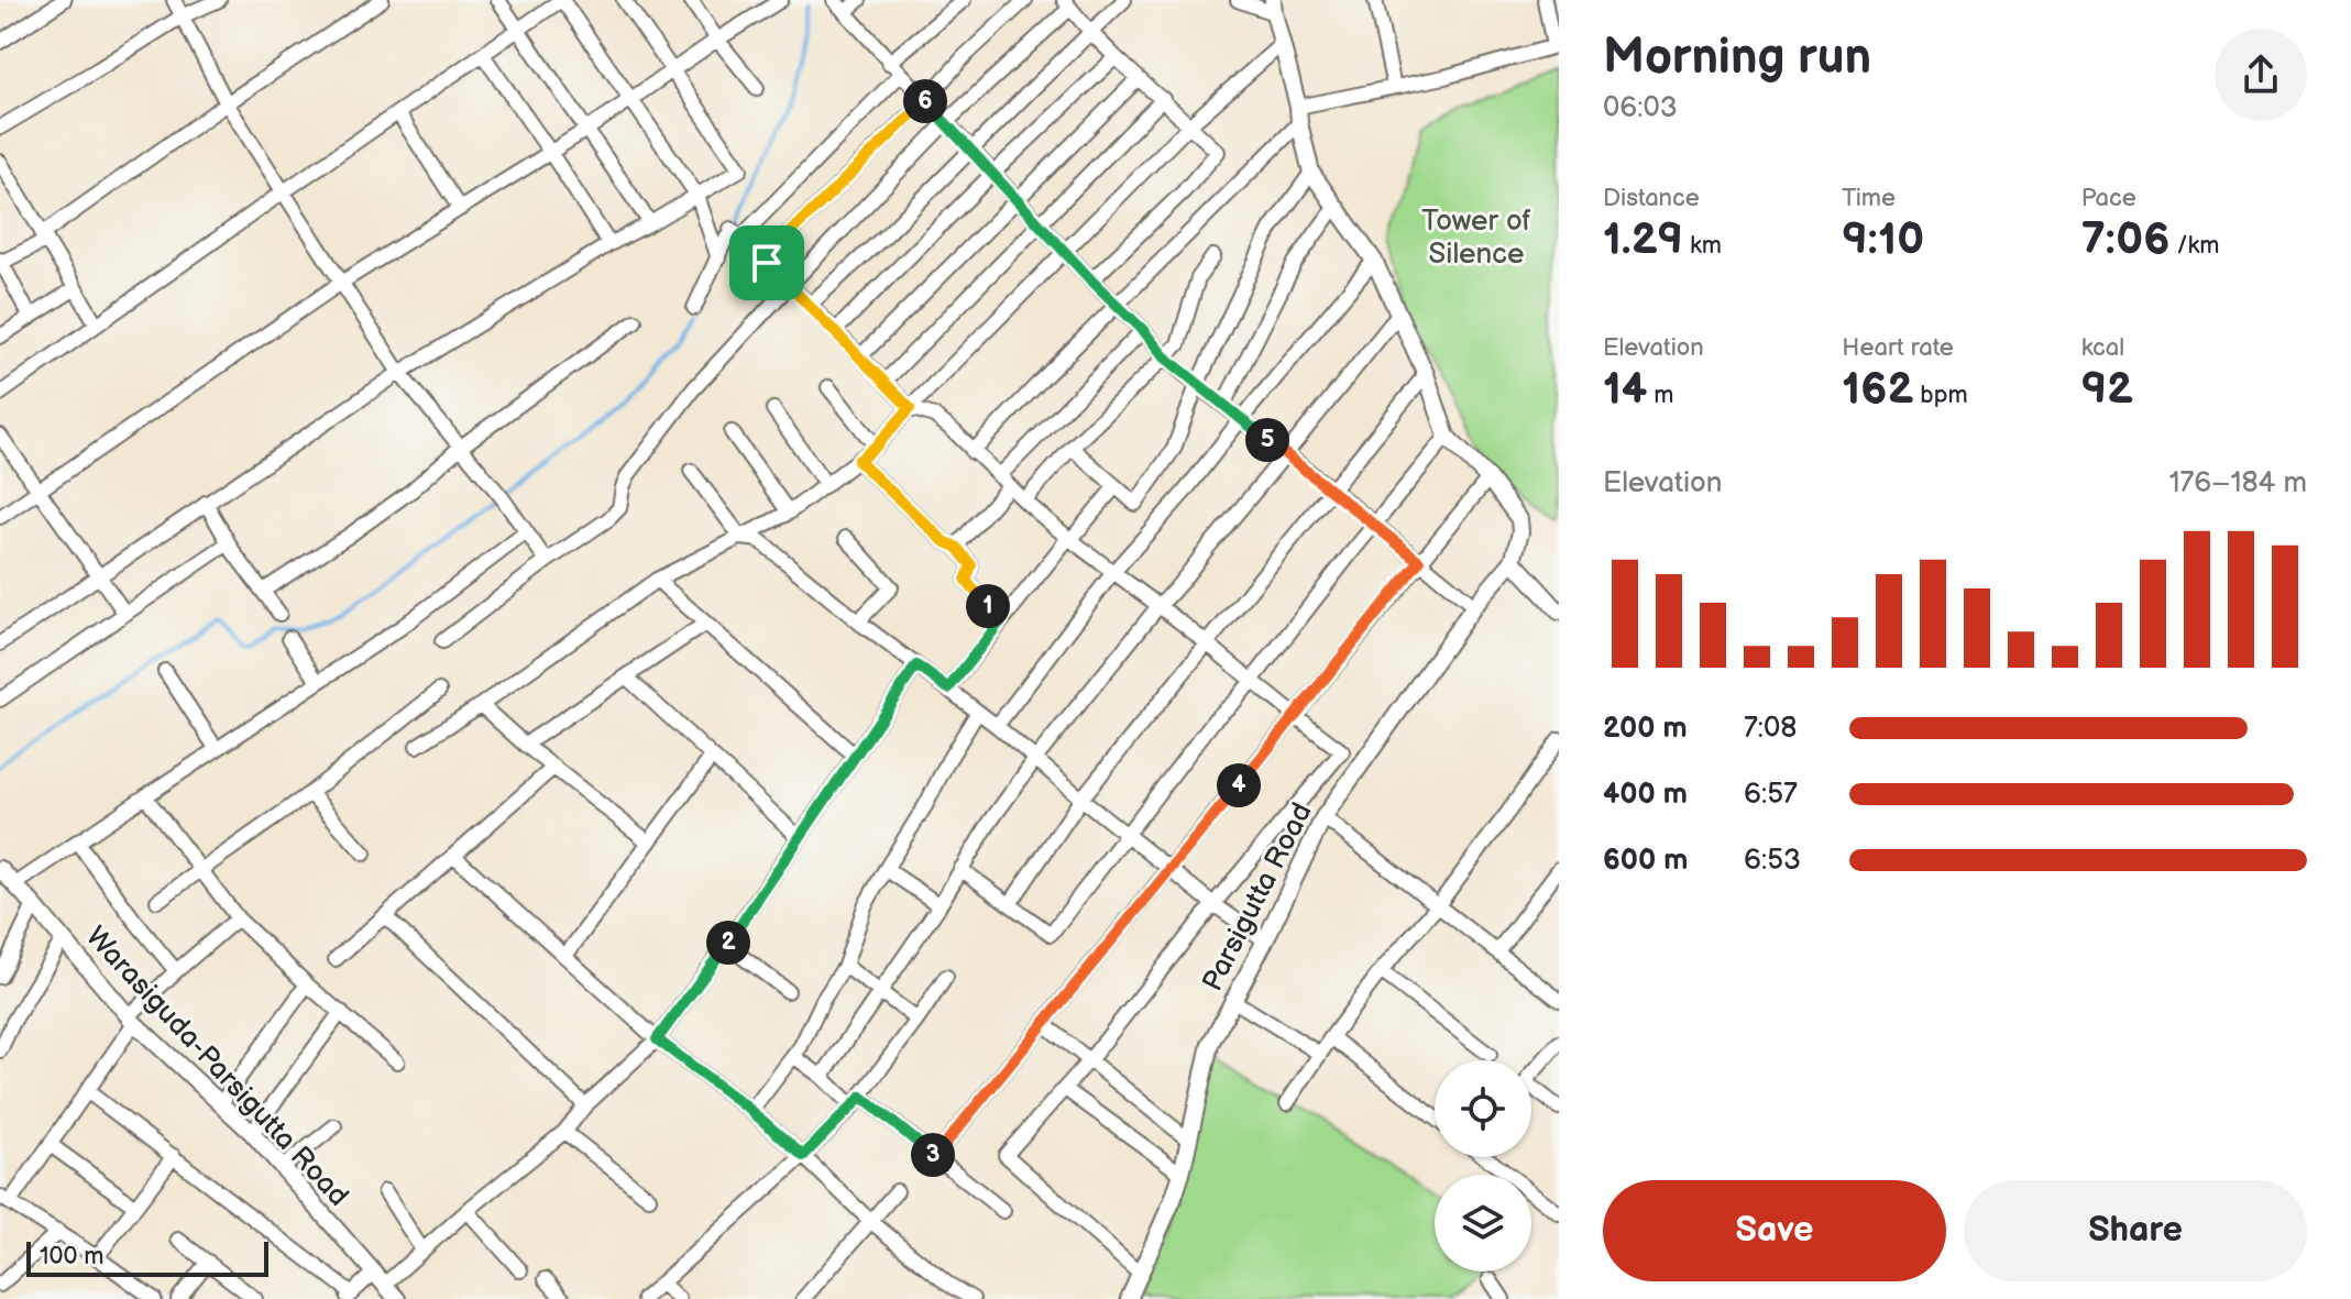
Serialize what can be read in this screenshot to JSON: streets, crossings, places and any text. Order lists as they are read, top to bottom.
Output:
{
  "streets": {
    "street": ["Parsigutta Road", "Warasiguda-Parsigutta Road"]
  },
  "parks": ["Tower of Silence"],
  "scale_bar": "100 m",
  "page": {
    "heading": ["Morning run", "06:03"],
    "pins": [
      "6",
      "5",
      "1",
      "4",
      "2",
      "3"
    ],
    "stats": [
      ["Distance", "1.29 km"],
      ["Time", "9:10"],
      ["Pace", "7:06 /km"],
      ["Elevation", "14 m"],
      ["Heart rate", "162 bpm"],
      ["kcal", "92"]
    ],
    "chart": ["Elevation", "176–184 m"],
    "list": [
      {
        "name": "200 m",
        "note": "7:08"
      },
      {
        "name": "400 m",
        "note": "6:57"
      },
      {
        "name": "600 m",
        "note": "6:53"
      }
    ],
    "buttons": ["Save", "Share"],
    "scale": "100 m"
  }
}
